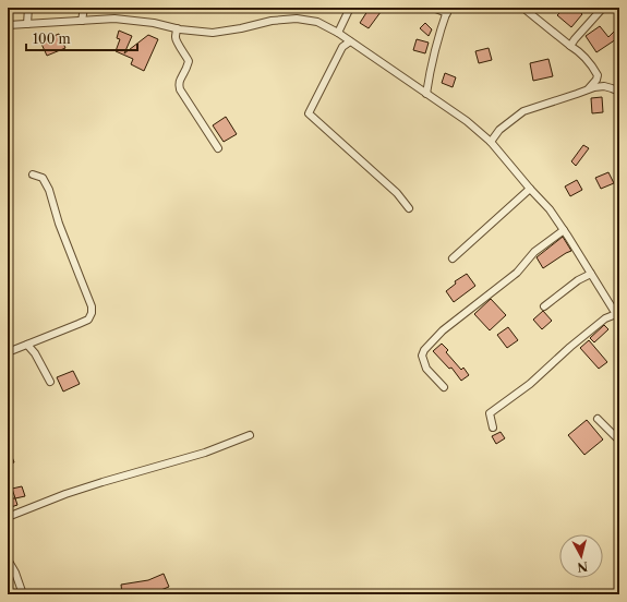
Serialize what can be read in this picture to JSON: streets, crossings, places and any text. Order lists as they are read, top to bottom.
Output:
{
  "scale_bar": "100 m",
  "north": "bottom"
}
